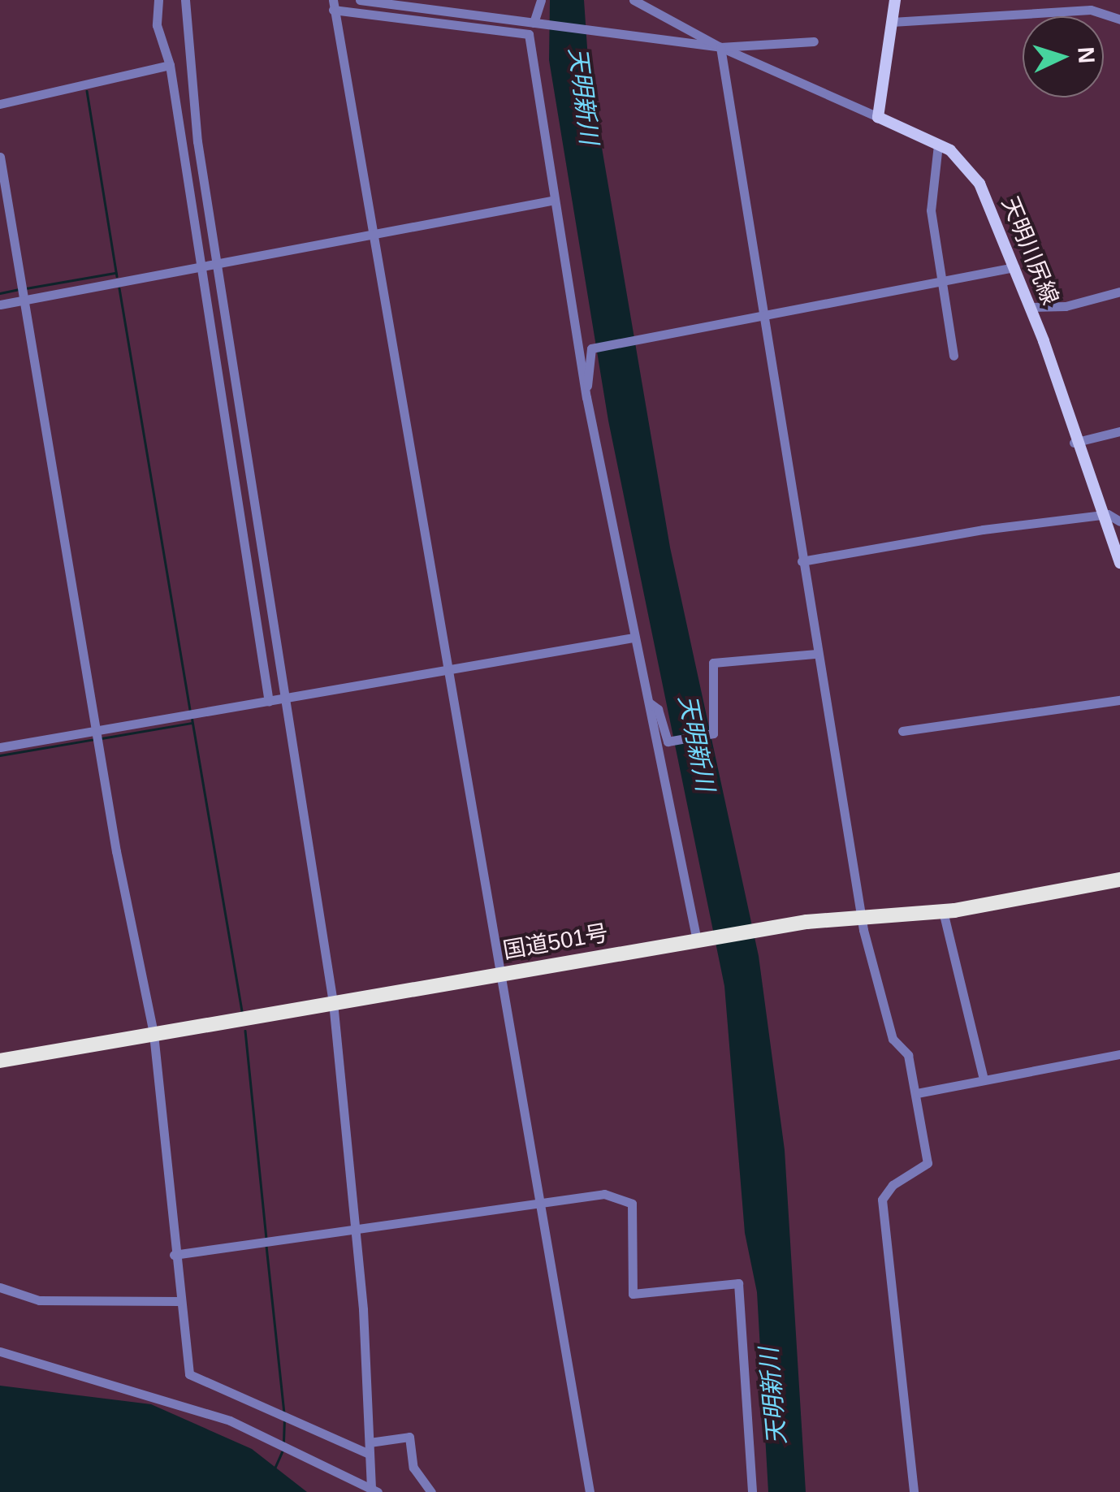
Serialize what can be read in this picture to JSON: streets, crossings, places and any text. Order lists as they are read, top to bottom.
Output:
{
  "streets": {
    "highway": ["国道501号"],
    "main road": ["天明川尻線"]
  },
  "water": ["天明新川"],
  "north": "right"
}
